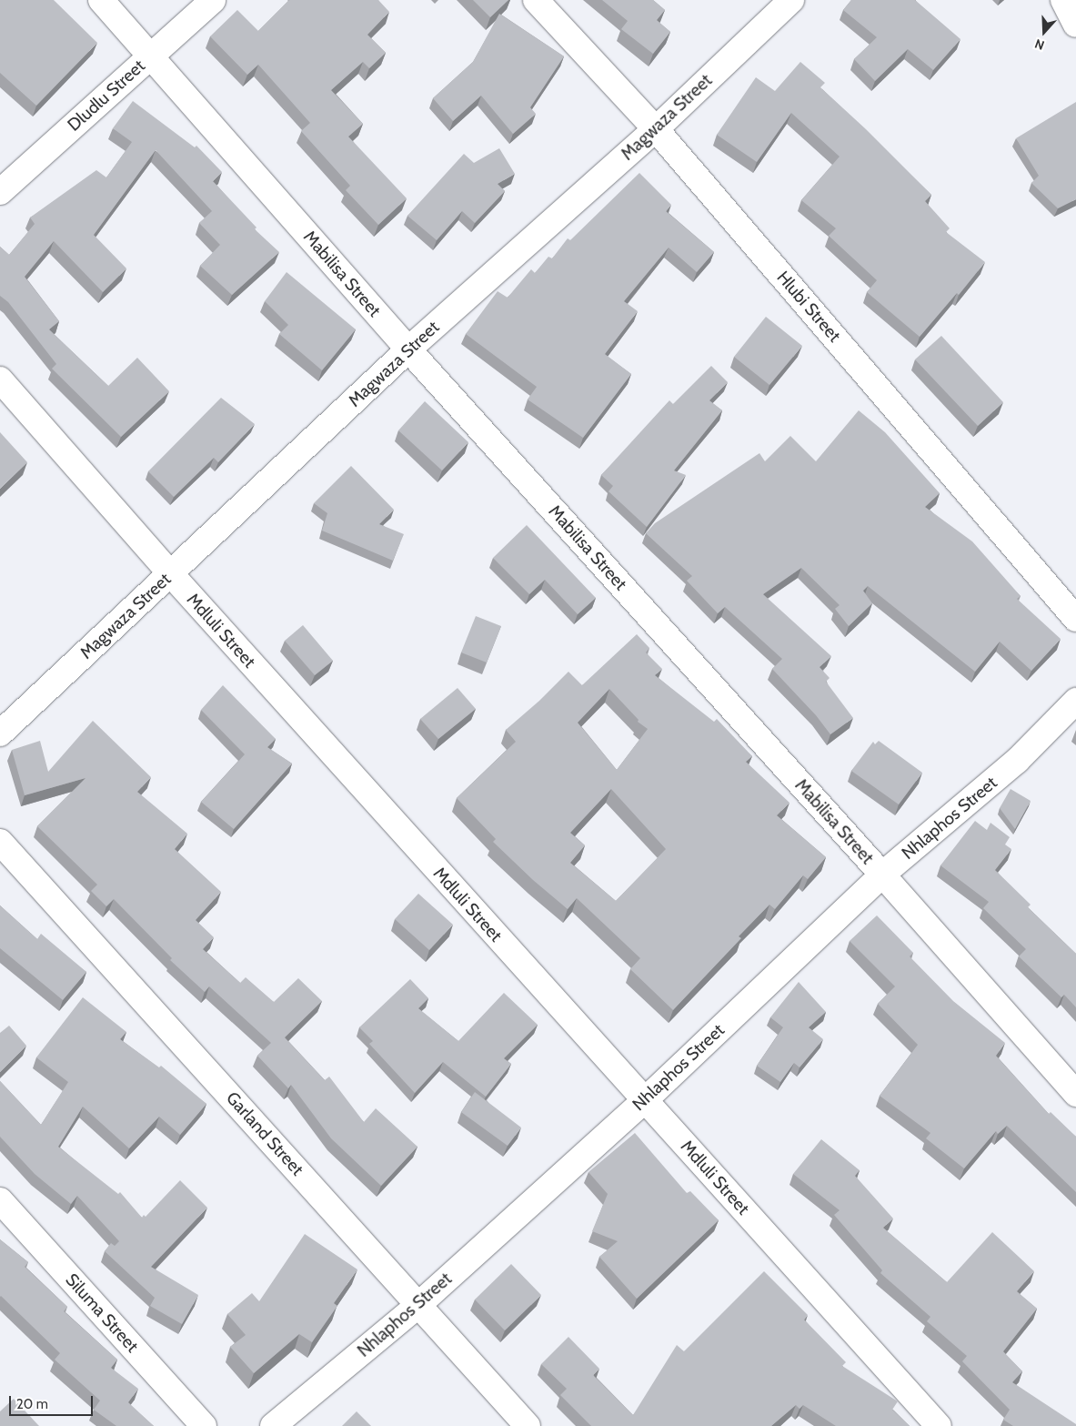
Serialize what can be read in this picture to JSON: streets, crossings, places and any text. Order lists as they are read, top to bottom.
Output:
{
  "streets": {
    "street": [
      "Dludlu Street",
      "Magwaza Street",
      "Mabilisa Street",
      "Hlubi Street",
      "Mdluli Street",
      "Nhlaphos Street",
      "Garland Street",
      "Siluma Street"
    ]
  },
  "crossings": [
    ["Dludlu Street", "Mabilisa Street"],
    ["Magwaza Street", "Mabilisa Street"],
    ["Magwaza Street", "Hlubi Street"],
    ["Magwaza Street", "Mdluli Street"],
    ["Mabilisa Street", "Nhlaphos Street"],
    ["Mdluli Street", "Nhlaphos Street"],
    ["Nhlaphos Street", "Garland Street"]
  ],
  "scale_bar": "20 m",
  "north": "bottom"
}
